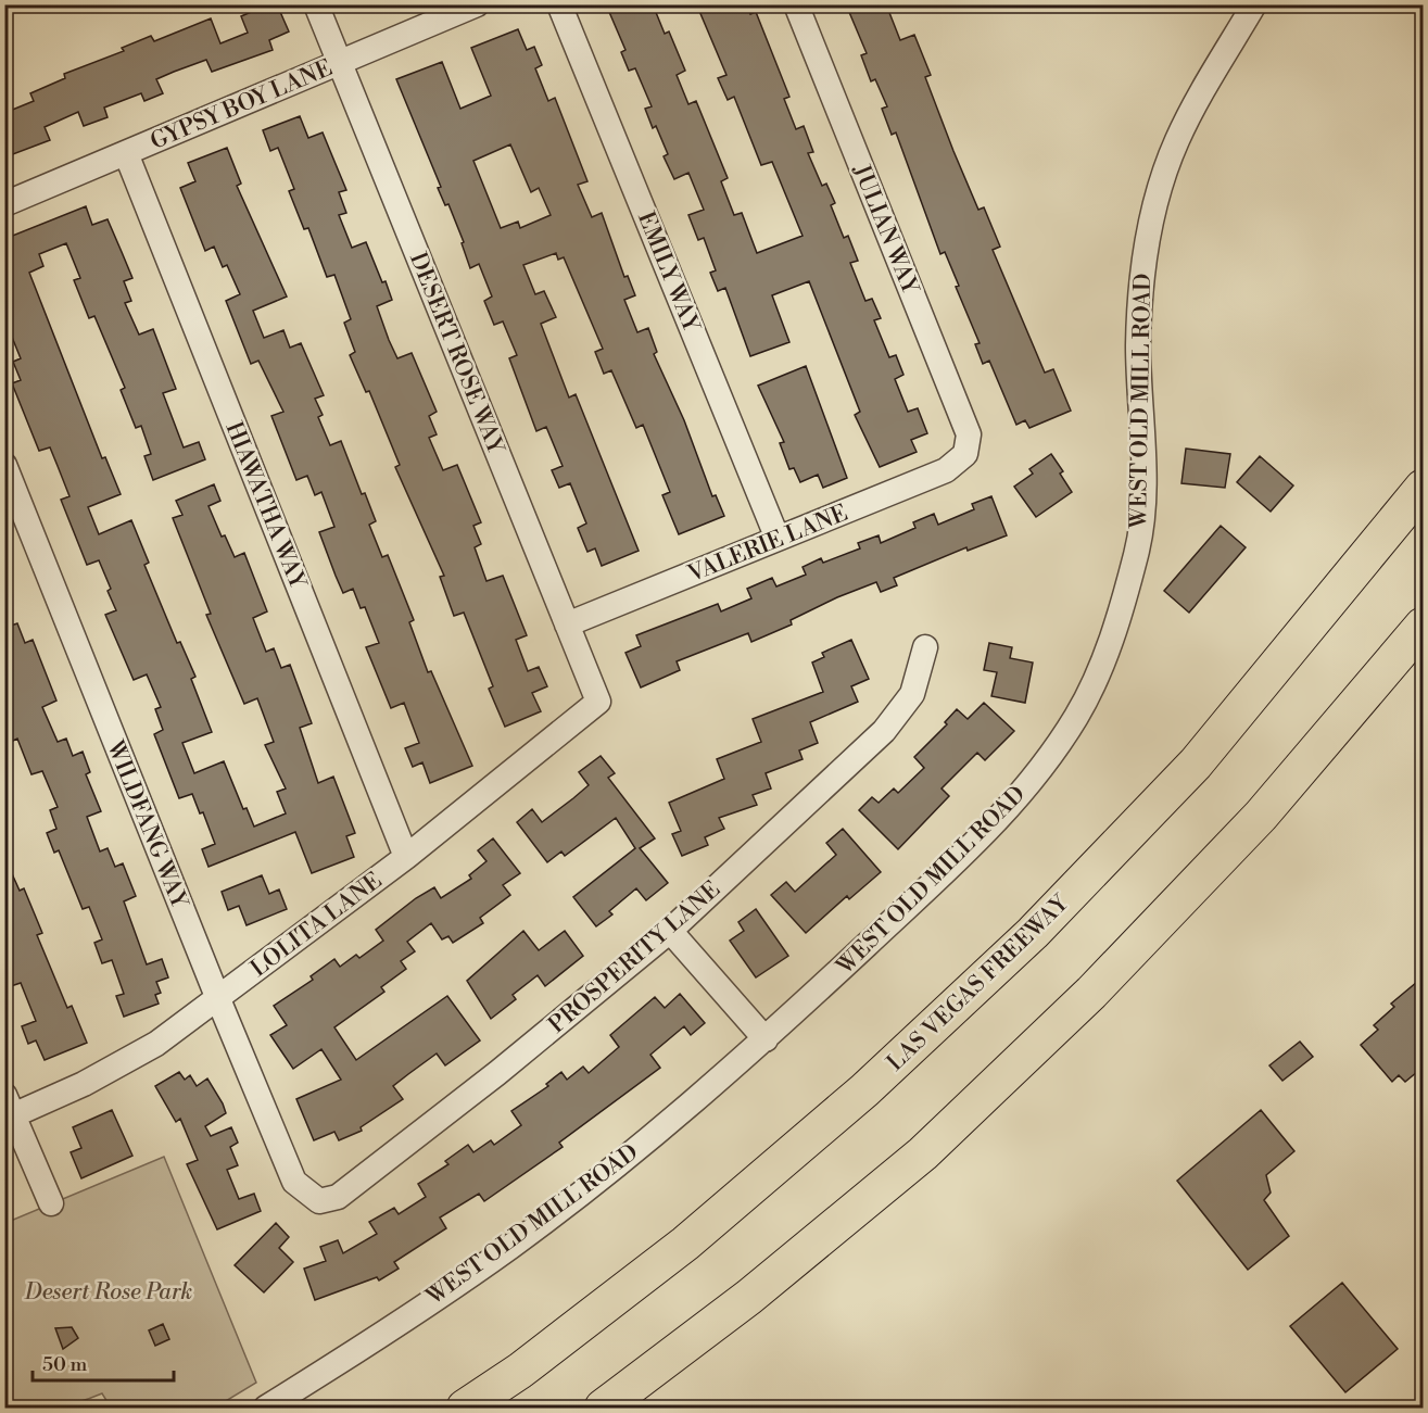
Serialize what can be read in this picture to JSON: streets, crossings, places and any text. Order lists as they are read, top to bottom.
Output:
{
  "streets": {
    "highway": ["LAS VEGAS FREEWAY"],
    "street": [
      "GYPSY BOY LANE",
      "JULIAN WAY",
      "EMILY WAY",
      "DESERT ROSE WAY",
      "WEST OLD MILL ROAD",
      "HIAWATHA WAY",
      "VALERIE LANE",
      "WILDFANG WAY",
      "LOLITA LANE",
      "PROSPERITY LANE"
    ]
  },
  "crossings": [
    ["GYPSY BOY LANE", "DESERT ROSE WAY"],
    ["GYPSY BOY LANE", "HIAWATHA WAY"],
    ["JULIAN WAY", "VALERIE LANE"],
    ["EMILY WAY", "VALERIE LANE"],
    ["DESERT ROSE WAY", "VALERIE LANE"],
    ["DESERT ROSE WAY", "LOLITA LANE"],
    ["HIAWATHA WAY", "LOLITA LANE"],
    ["WILDFANG WAY", "LOLITA LANE"],
    ["WILDFANG WAY", "PROSPERITY LANE"]
  ],
  "parks": ["Desert Rose Park"],
  "scale_bar": "50 m"
}
